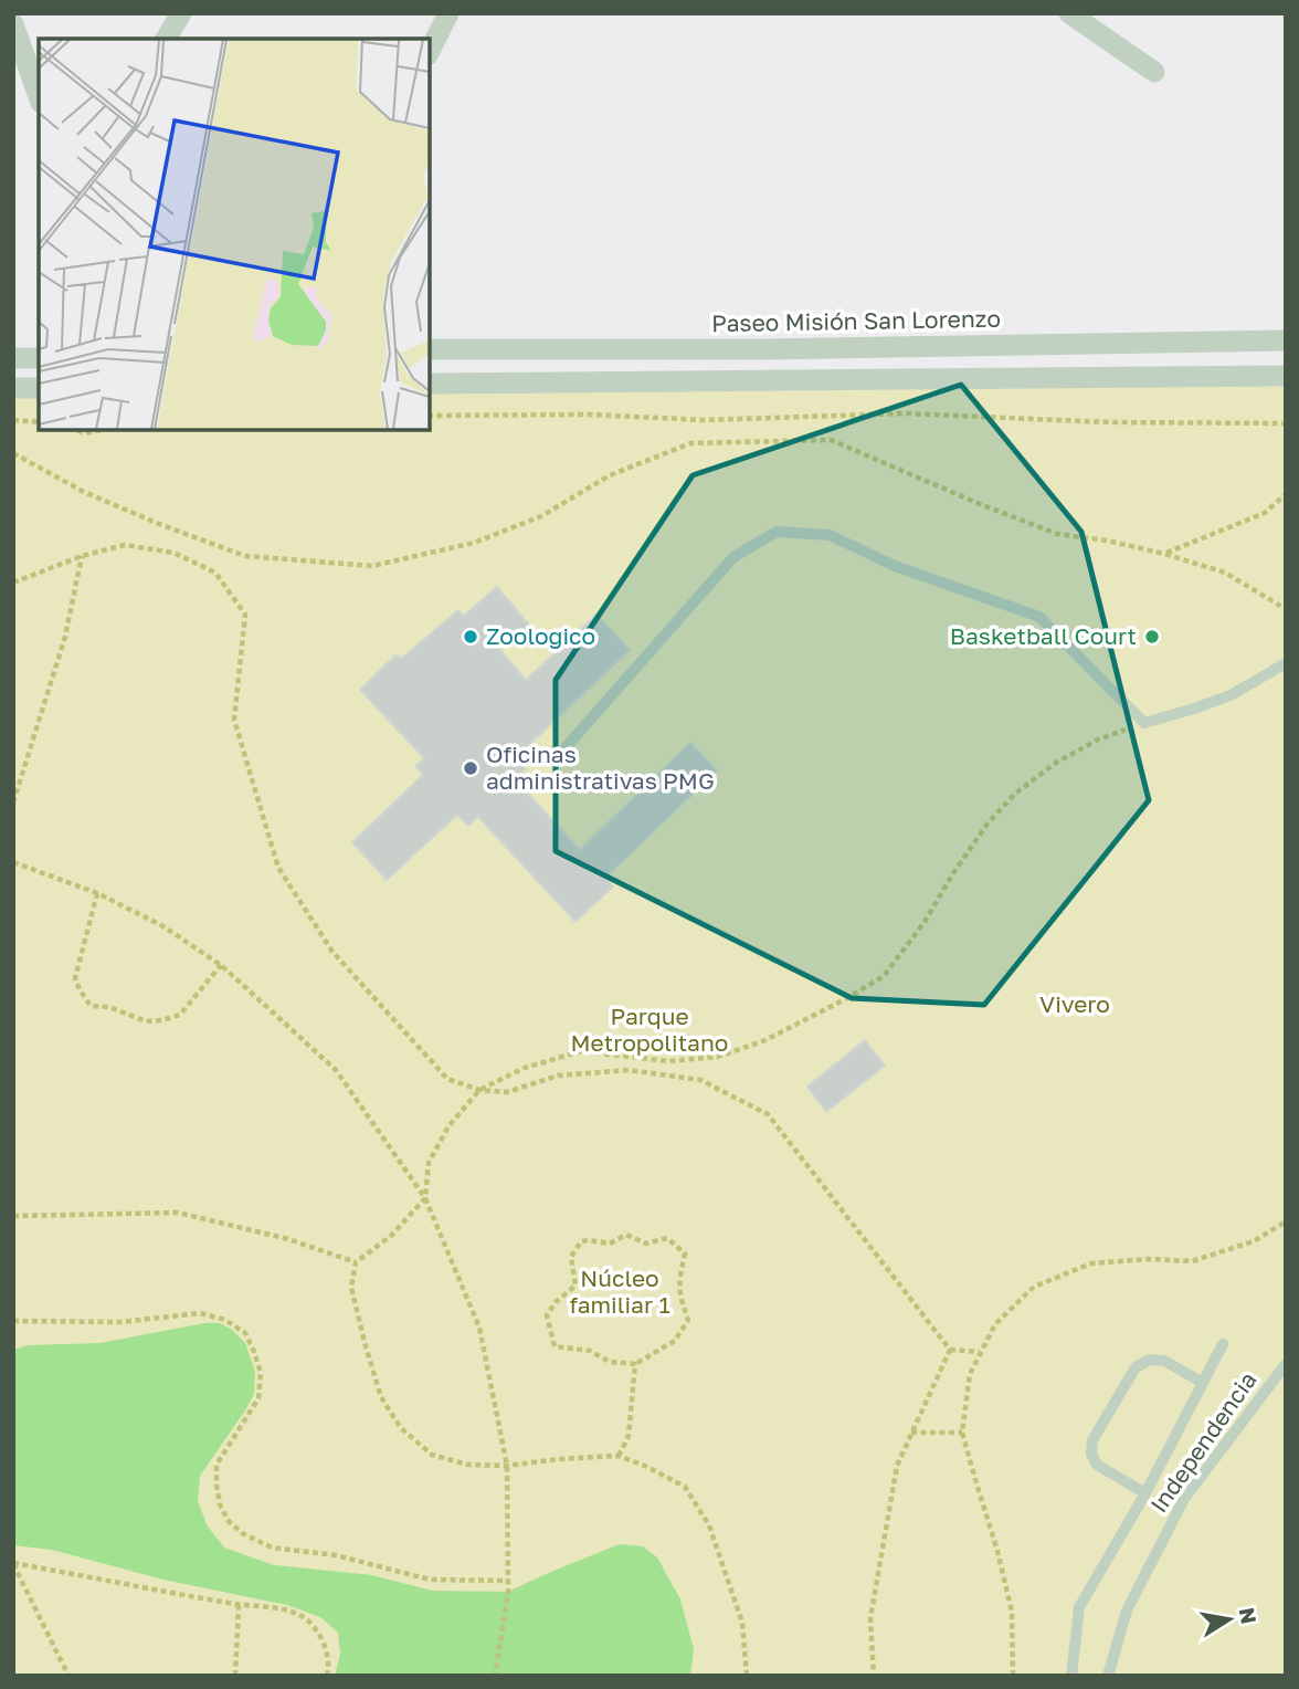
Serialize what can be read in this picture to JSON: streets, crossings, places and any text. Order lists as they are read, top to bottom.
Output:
{
  "streets": {
    "street": ["Paseo Misión San Lorenzo"],
    "lane": ["Independencia"]
  },
  "parks": ["Vivero", "Parque Metropolitano", "Núcleo familiar 1"],
  "places": ["Zoologico", "Basketball Court", "Oficinas administrativas PMG"],
  "north": "right"
}
